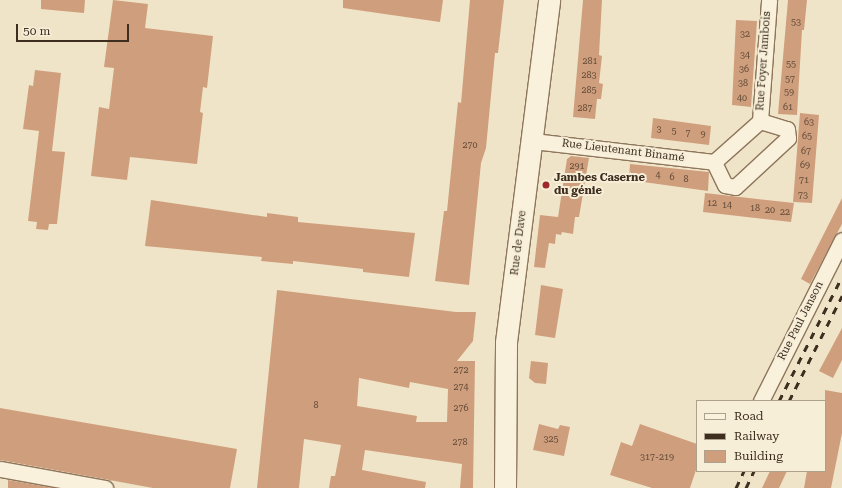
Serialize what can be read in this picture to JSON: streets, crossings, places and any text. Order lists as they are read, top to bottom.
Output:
{
  "streets": {
    "main road": ["Rue de Dave"],
    "street": ["Rue Foyer Jambois", "Rue Lieutenant Binamé", "Rue Paul Janson"]
  },
  "crossings": [
    ["Rue Lieutenant Binamé", "Rue de Dave"]
  ],
  "places": ["Jambes Caserne du génie"],
  "house_numbers": [
    "53",
    "32",
    "34",
    "281",
    "55",
    "36",
    "283",
    "57",
    "38",
    "285",
    "59",
    "40",
    "61",
    "287",
    "63",
    "3",
    "5",
    "7",
    "9",
    "65",
    "270",
    "67",
    "69",
    "291",
    "4",
    "6",
    "8",
    "71",
    "73",
    "12",
    "14",
    "18",
    "20",
    "22",
    "272",
    "274",
    "8",
    "276",
    "325",
    "278",
    "317-219"
  ],
  "legend": ["Road", "Railway", "Building"],
  "scale_bar": "50 m"
}
